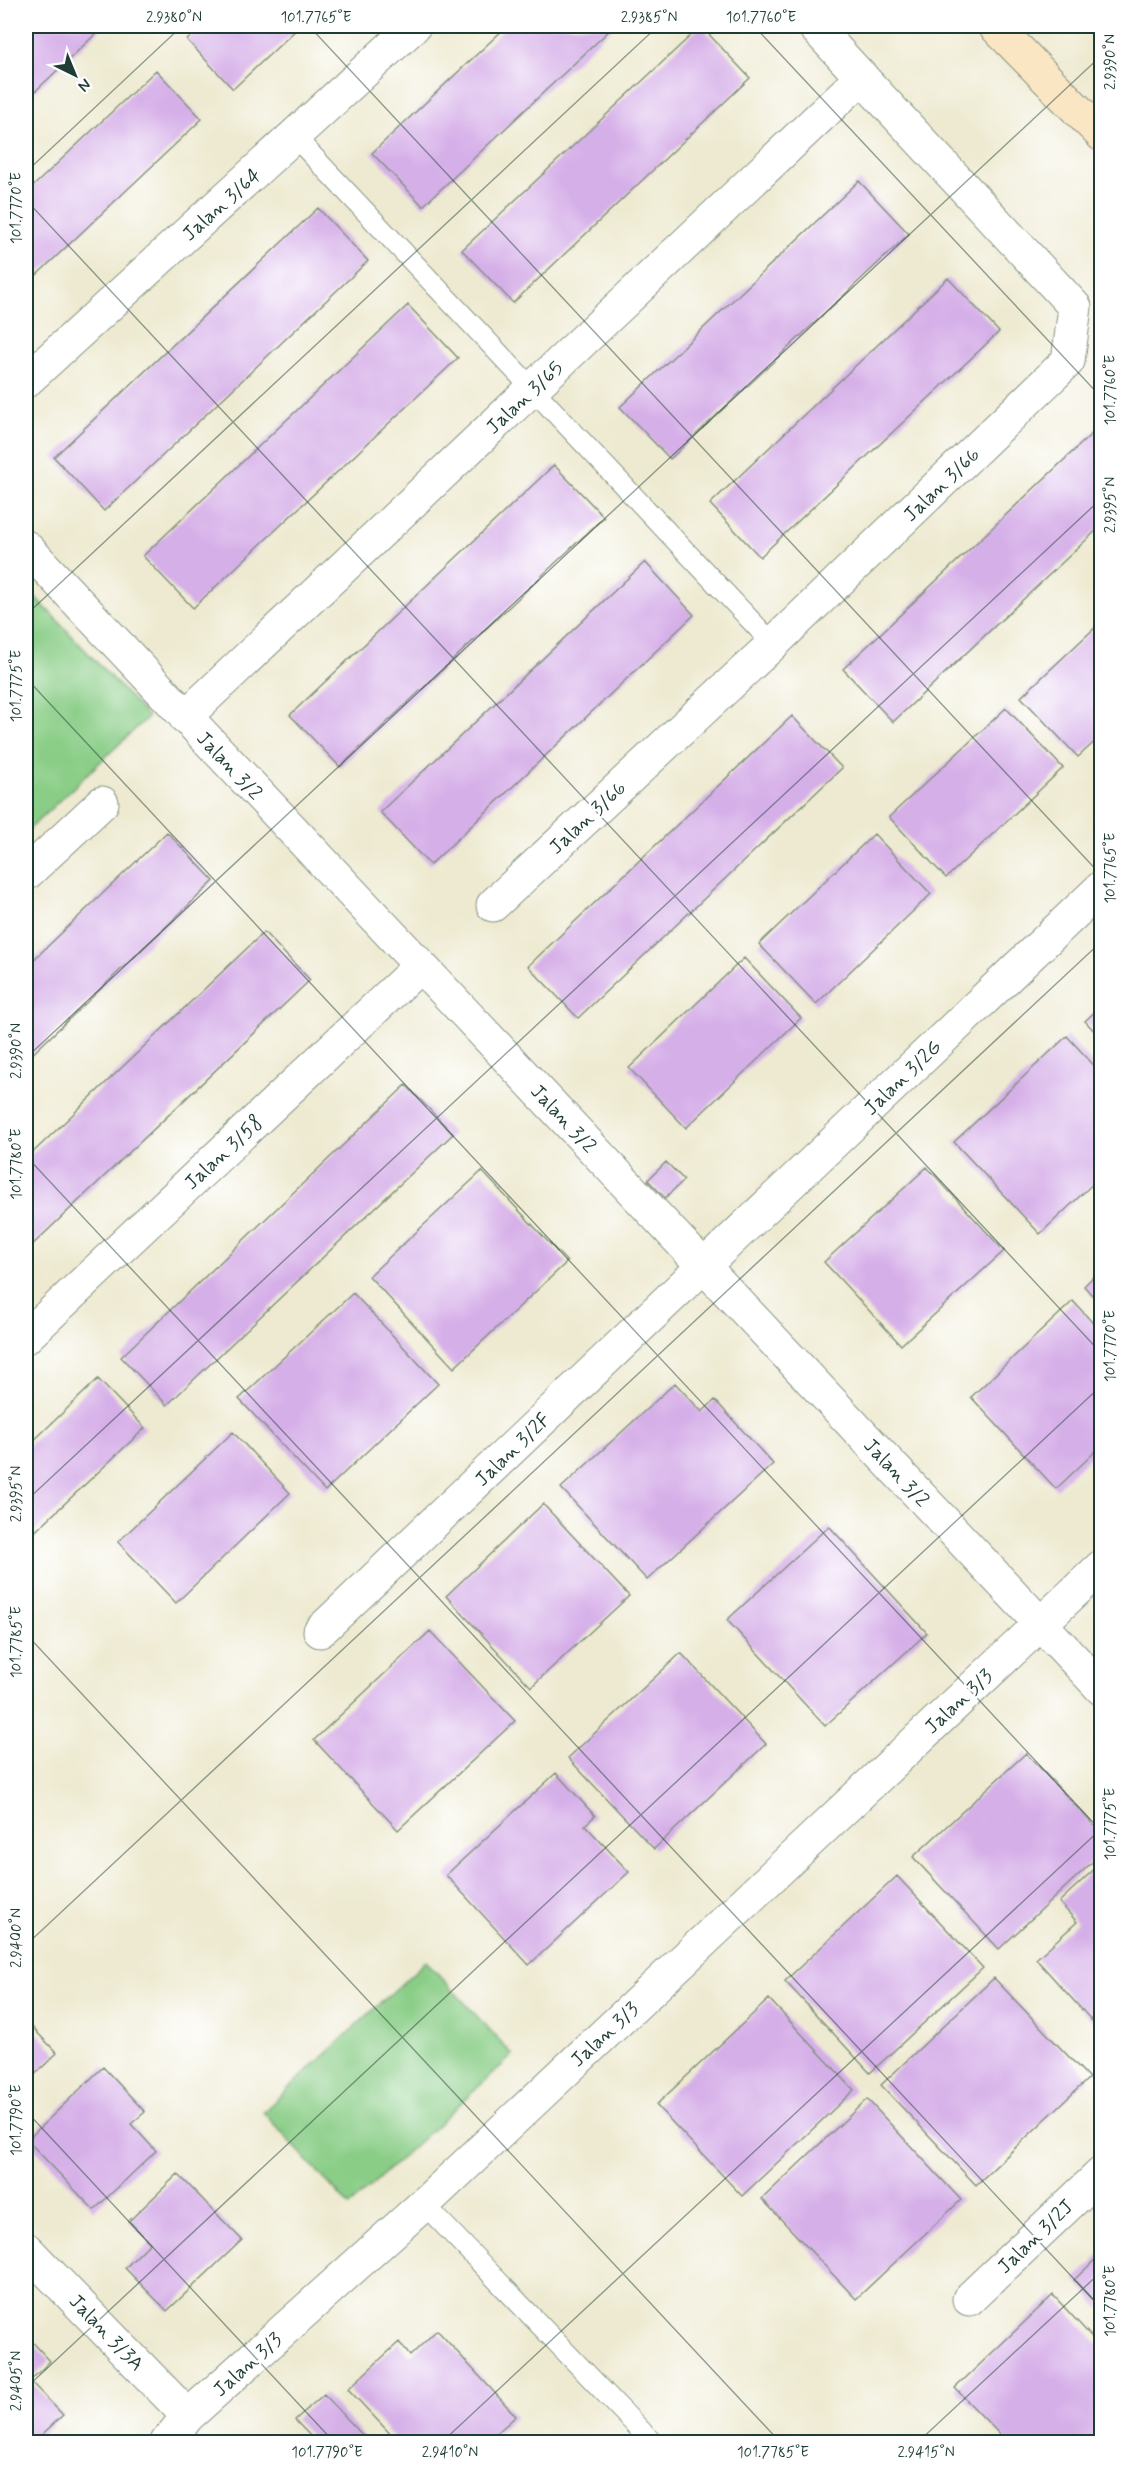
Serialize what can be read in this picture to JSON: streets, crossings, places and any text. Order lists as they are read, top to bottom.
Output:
{
  "streets": {
    "street": [
      "Jalan 3/64",
      "Jalan 3/65",
      "Jalan 3/66",
      "Jalan 3/2",
      "Jalan 3/2G",
      "Jalan 3/58",
      "Jalan 3/2F",
      "Jalan 3/3",
      "Jalan 3/2J",
      "Jalan 3/3A"
    ]
  },
  "crossings": [
    ["Jalan 3/65", "Jalan 3/66"],
    ["Jalan 3/65", "Jalan 3/2"],
    ["Jalan 3/2", "Jalan 3/2G"],
    ["Jalan 3/2", "Jalan 3/58"],
    ["Jalan 3/2", "Jalan 3/2F"],
    ["Jalan 3/2", "Jalan 3/3"],
    ["Jalan 3/2G", "Jalan 3/2F"],
    ["Jalan 3/3", "Jalan 3/3A"]
  ],
  "north": "bottom right",
  "coordinates": [
    "2.9380°N",
    "101.7765°E",
    "2.9385°N",
    "101.7760°E",
    "2.9390°N",
    "101.7770°E",
    "2.9395°N",
    "101.7775°E",
    "101.7780°E",
    "101.7785°E",
    "2.9400°N",
    "101.7790°E",
    "2.9405°N",
    "2.9410°N",
    "2.9415°N"
  ]
}
